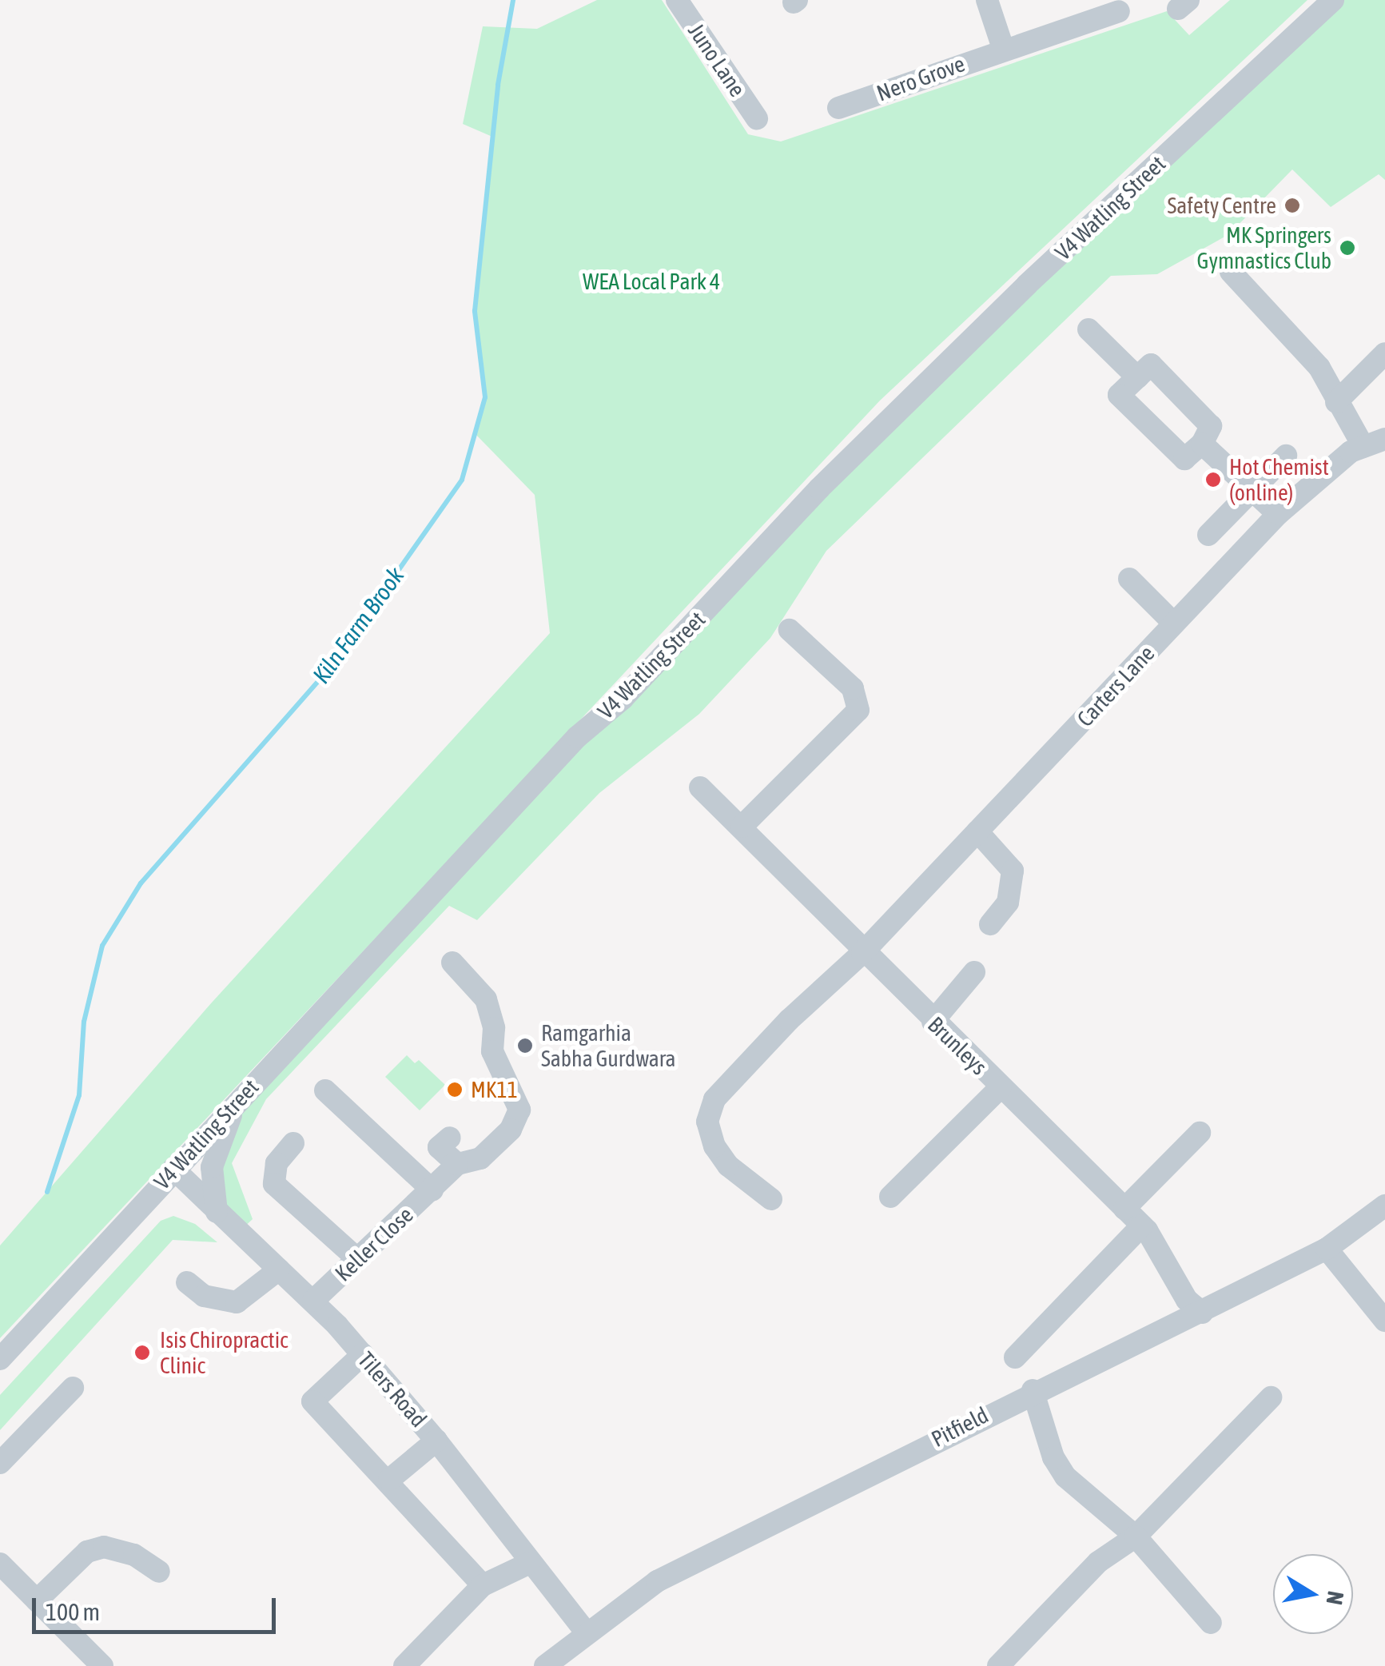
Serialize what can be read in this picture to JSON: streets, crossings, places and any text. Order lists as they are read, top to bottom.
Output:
{
  "streets": {
    "street": [
      "Juno Lane",
      "Nero Grove",
      "V4 Watling Street",
      "Carters Lane",
      "Brunleys",
      "Keller Close",
      "Tilers Road",
      "Pitfield"
    ]
  },
  "crossings": [
    ["V4 Watling Street", "Tilers Road"],
    ["Carters Lane", "Brunleys"],
    ["Brunleys", "Pitfield"],
    ["Keller Close", "Tilers Road"],
    ["Tilers Road", "Pitfield"]
  ],
  "water": ["Kiln Farm Brook"],
  "parks": ["WEA Local Park 4"],
  "places": [
    "Safety Centre",
    "MK Springers Gymnastics Club",
    "Hot Chemist (online)",
    "Ramgarhia Sabha Gurdwara",
    "MK11",
    "Isis Chiropractic Clinic"
  ],
  "scale_bar": "100 m",
  "north": "right"
}
